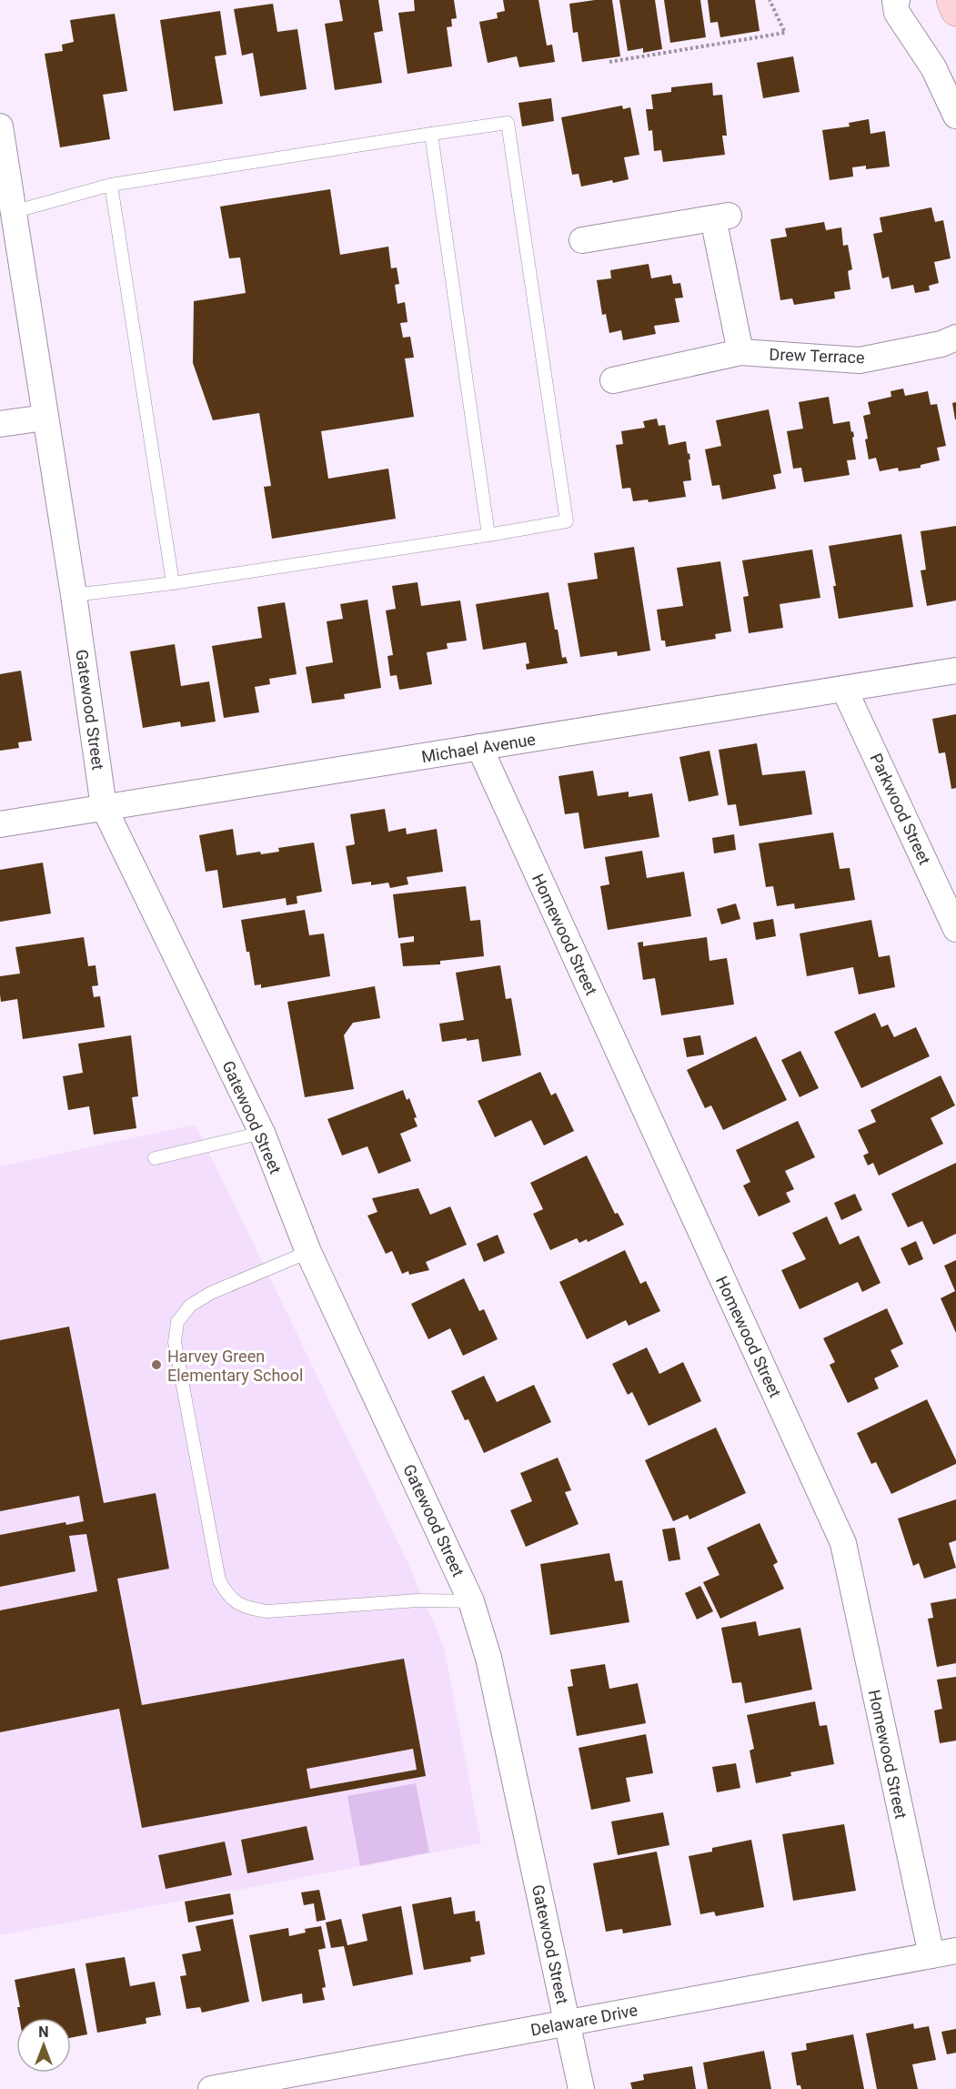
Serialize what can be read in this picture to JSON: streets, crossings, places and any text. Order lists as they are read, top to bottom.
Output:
{
  "streets": {
    "street": [
      "Drew Terrace",
      "Gatewood Street",
      "Michael Avenue",
      "Parkwood Street",
      "Homewood Street",
      "Delaware Drive"
    ]
  },
  "crossings": [
    ["Gatewood Street", "Michael Avenue"],
    ["Gatewood Street", "Delaware Drive"],
    ["Michael Avenue", "Parkwood Street"],
    ["Michael Avenue", "Homewood Street"],
    ["Homewood Street", "Delaware Drive"]
  ],
  "places": ["Harvey Green Elementary School"],
  "north": "top"
}
